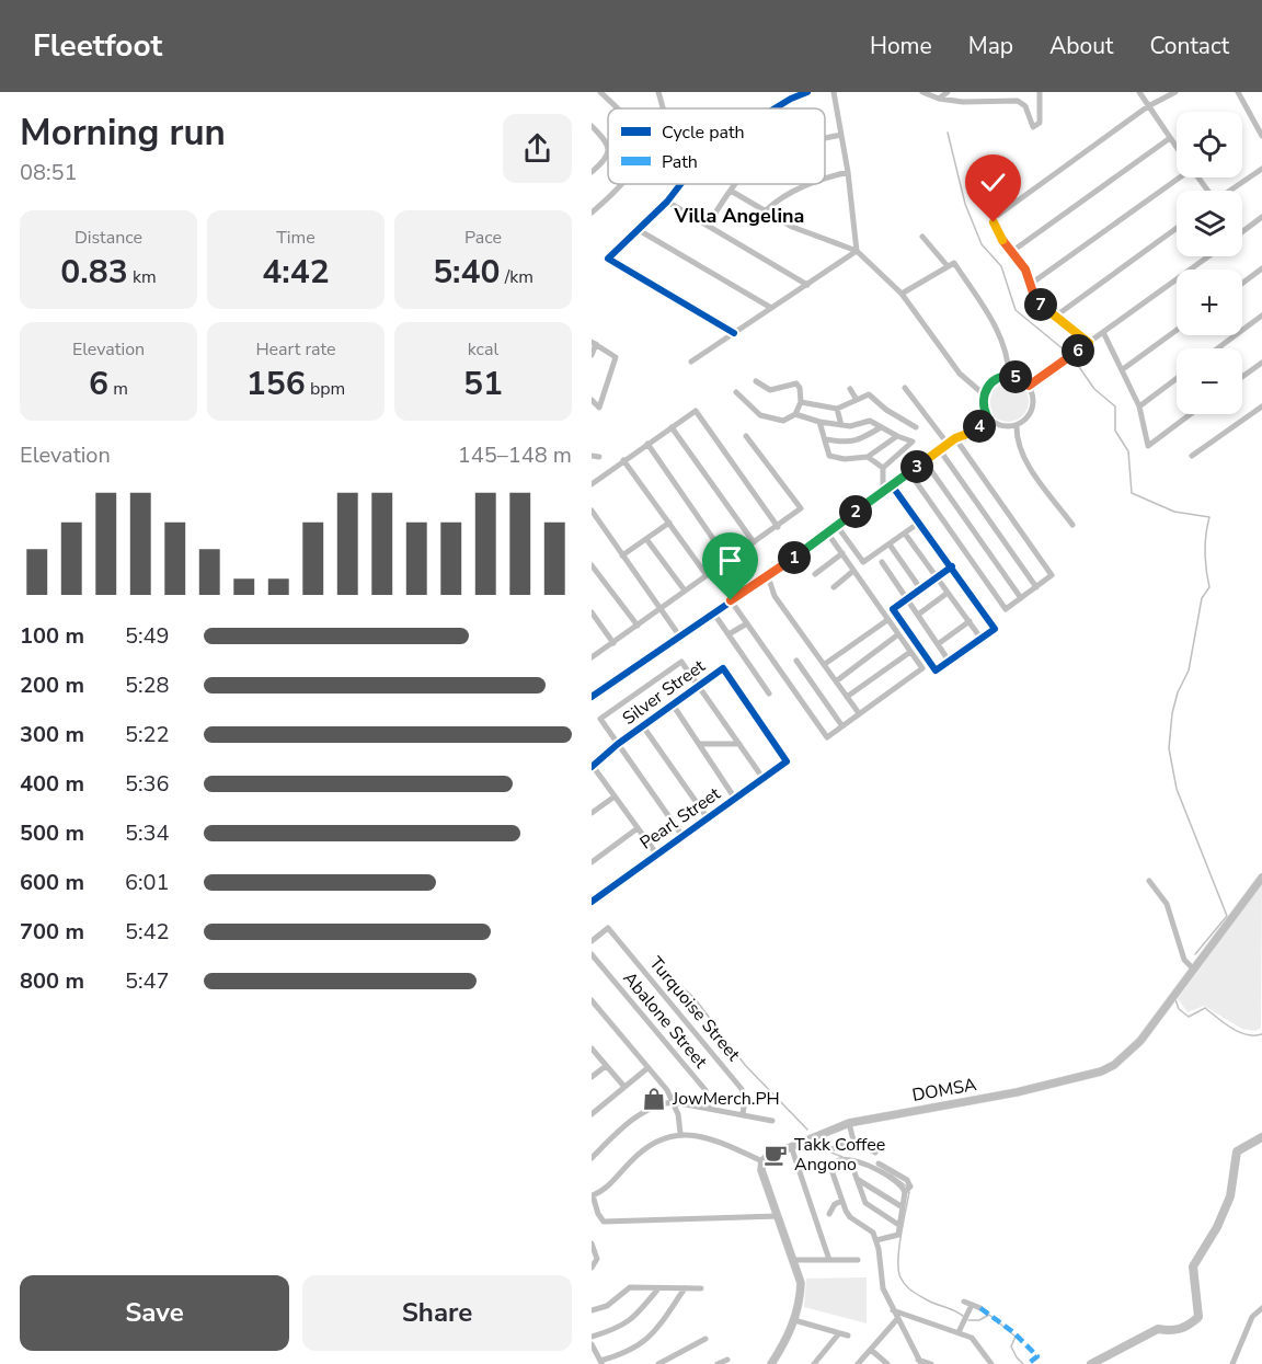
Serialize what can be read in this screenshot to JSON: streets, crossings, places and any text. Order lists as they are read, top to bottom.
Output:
{
  "streets": {
    "main road": ["DOMSA"],
    "street": [
      "Silver Street",
      "Pearl Street",
      "Turquoise Street",
      "Abalone Street"
    ]
  },
  "crossings": [
    ["Silver Street", "Pearl Street"]
  ],
  "districts": ["Villa Angelina"],
  "places": {
    "shop": ["JowMerch.PH"],
    "cafe": ["Takk Coffee Angono"]
  },
  "legend": ["Cycle path", "Path"],
  "page": {
    "header": "Fleetfoot",
    "nav": [
      "Home",
      "Map",
      "About",
      "Contact"
    ],
    "heading": ["Morning run", "08:51"],
    "map_buttons": ["+", "−"],
    "stats": [
      ["Distance", "0.83 km"],
      ["Time", "4:42"],
      ["Pace", "5:40 /km"],
      ["Elevation", "6 m"],
      ["Heart rate", "156 bpm"],
      ["kcal", "51"]
    ],
    "pins": [
      "7",
      "6",
      "5",
      "4",
      "3",
      "2",
      "1"
    ],
    "chart": ["Elevation", "145–148 m"],
    "list": [
      {
        "name": "100 m",
        "note": "5:49"
      },
      {
        "name": "200 m",
        "note": "5:28"
      },
      {
        "name": "300 m",
        "note": "5:22"
      },
      {
        "name": "400 m",
        "note": "5:36"
      },
      {
        "name": "500 m",
        "note": "5:34"
      },
      {
        "name": "600 m",
        "note": "6:01"
      },
      {
        "name": "700 m",
        "note": "5:42"
      },
      {
        "name": "800 m",
        "note": "5:47"
      }
    ],
    "buttons": ["Save", "Share"]
  }
}
